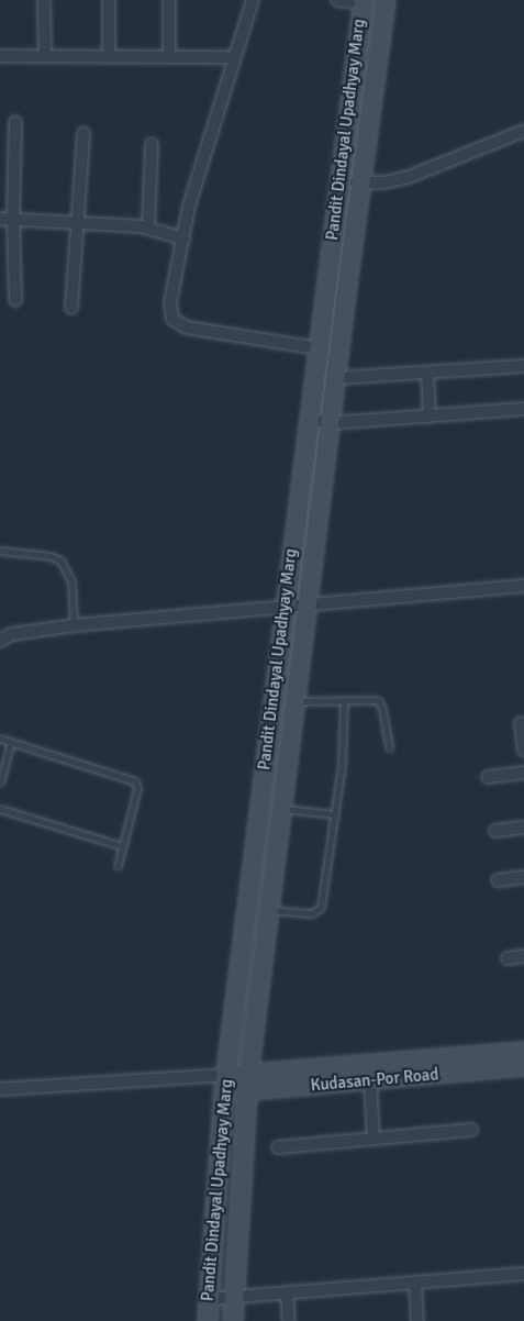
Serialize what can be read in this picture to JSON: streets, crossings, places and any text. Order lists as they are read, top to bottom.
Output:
{
  "streets": {
    "street": ["Pandit Dindayal Upadhyay Marg", "Kudasan-Por Road"]
  },
  "crossings": [
    ["Pandit Dindayal Upadhyay Marg", "Kudasan-Por Road"]
  ]
}
